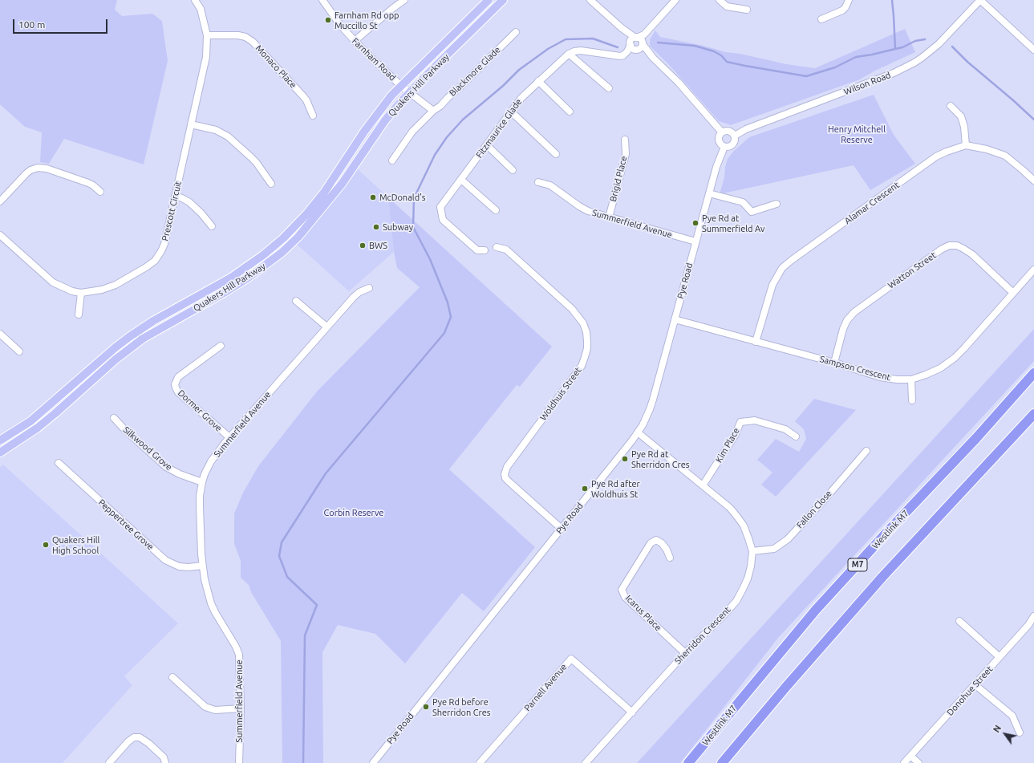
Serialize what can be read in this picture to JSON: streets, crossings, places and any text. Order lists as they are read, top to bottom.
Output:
{
  "streets": {
    "highway": ["Westlink M7", "M7"],
    "main road": ["Quakers Hill Parkway"],
    "street": [
      "Farnham Road",
      "Monaco Place",
      "Blackmore Glade",
      "Wilson Road",
      "Fitzmaurice Glade",
      "Brigid Place",
      "Alamar Crescent",
      "Prescott Circuit",
      "Summerfield Avenue",
      "Watton Street",
      "Pye Road",
      "Sampson Crescent",
      "Woldhuis Street",
      "Dormer Grove",
      "Kim Place",
      "Silkwood Grove",
      "Fallon Close",
      "Peppertree Grove",
      "Icarus Place",
      "Sherridon Crescent",
      "Parnell Avenue",
      "Donohue Street"
    ]
  },
  "crossings": [
    ["Farnham Road", "Blackmore Glade"],
    ["Farnham Road", "Quakers Hill Parkway"],
    ["Monaco Place", "Prescott Circuit"],
    ["Wilson Road", "Pye Road"],
    ["Brigid Place", "Summerfield Avenue"],
    ["Alamar Crescent", "Sampson Crescent"],
    ["Summerfield Avenue", "Pye Road"],
    ["Summerfield Avenue", "Dormer Grove"],
    ["Summerfield Avenue", "Silkwood Grove"],
    ["Summerfield Avenue", "Peppertree Grove"],
    ["Watton Street", "Sampson Crescent"],
    ["Pye Road", "Sampson Crescent"],
    ["Pye Road", "Woldhuis Street"],
    ["Pye Road", "Sherridon Crescent"],
    ["Kim Place", "Sherridon Crescent"],
    ["Fallon Close", "Sherridon Crescent"],
    ["Icarus Place", "Sherridon Crescent"],
    ["Sherridon Crescent", "Parnell Avenue"]
  ],
  "parks": ["Henry Mitchell Reserve", "Corbin Reserve"],
  "places": [
    "Farnham Rd opp Muccillo St",
    "McDonald's",
    "Pye Rd at Summerfield Av",
    "Subway",
    "BWS",
    "Pye Rd at Sherridon Cres",
    "Pye Rd after Woldhuis St",
    "Quakers Hill High School",
    "Pye Rd before Sherridon Cres"
  ],
  "scale_bar": "100 m",
  "north": "top left"
}
